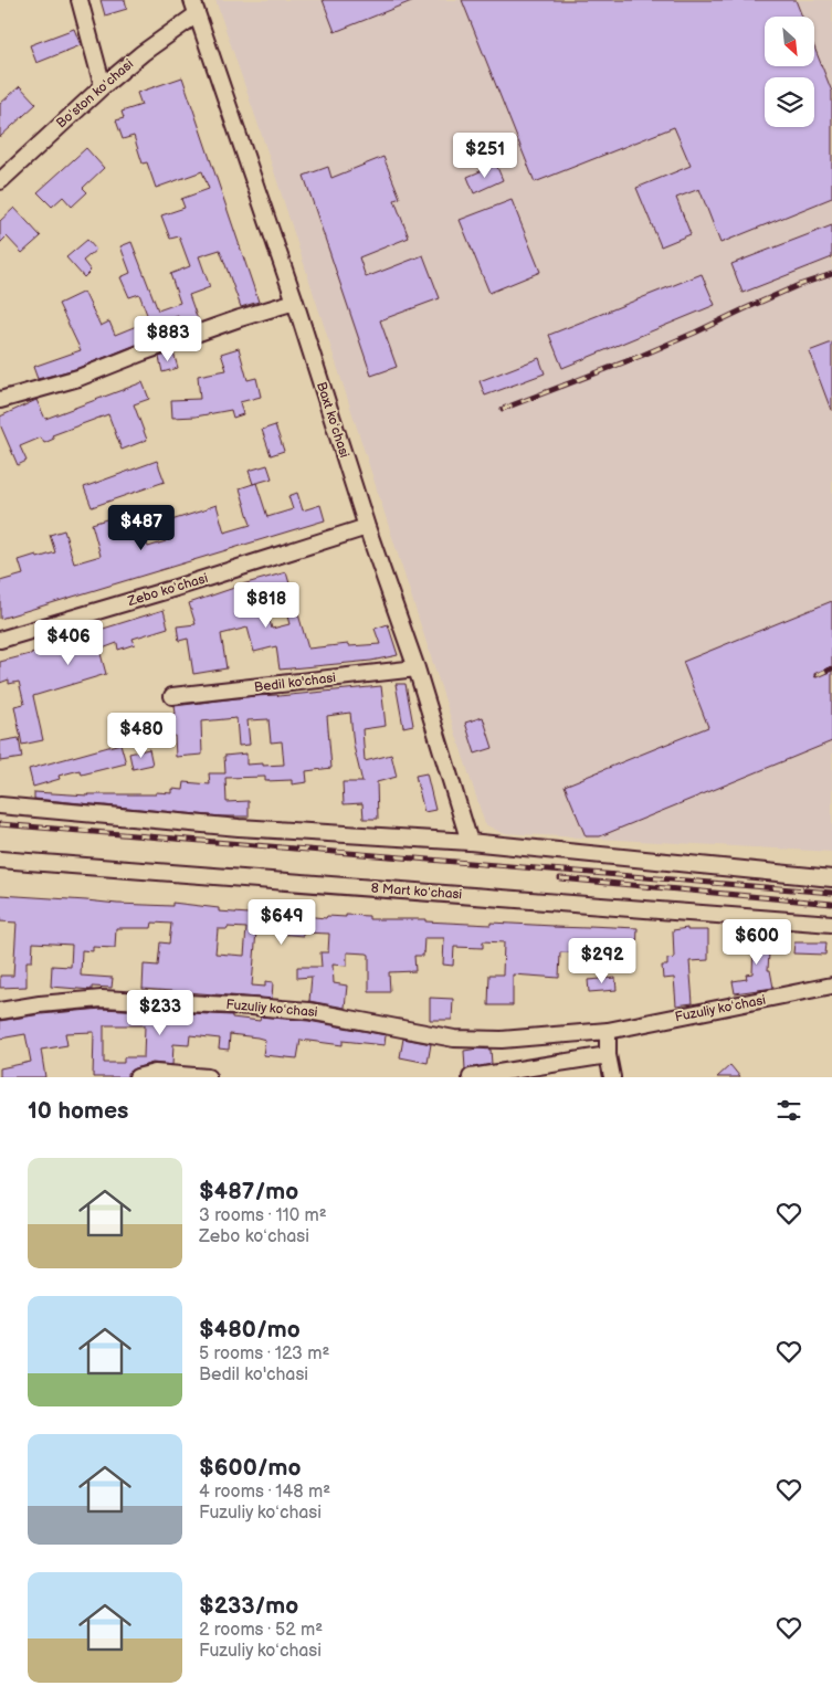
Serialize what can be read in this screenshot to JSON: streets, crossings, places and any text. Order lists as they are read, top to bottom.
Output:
{
  "streets": {
    "street": [
      "Boʻston koʻchasi",
      "Baxt koʻchasi",
      "Zebo koʻchasi",
      "Bedil ko'chasi",
      "8 Mart koʻchasi",
      "Fuzuliy koʻchasi"
    ]
  },
  "crossings": [
    ["Boʻston koʻchasi", "Baxt koʻchasi"],
    ["Baxt koʻchasi", "Zebo koʻchasi"],
    ["Baxt koʻchasi", "Bedil ko'chasi"]
  ],
  "north": "bottom right",
  "page": {
    "price": [
      "$251",
      "$883",
      "$487",
      "$818",
      "$406",
      "$480",
      "$649",
      "$600",
      "$292",
      "$233"
    ],
    "heading": "10 homes",
    "list": [
      {
        "name": "$487/mo",
        "note": "3 rooms · 110 m² · Zebo koʻchasi"
      },
      {
        "name": "$480/mo",
        "note": "5 rooms · 123 m² · Bedil ko'chasi"
      },
      {
        "name": "$600/mo",
        "note": "4 rooms · 148 m² · Fuzuliy koʻchasi"
      },
      {
        "name": "$233/mo",
        "note": "2 rooms · 52 m² · Fuzuliy koʻchasi"
      }
    ]
  }
}
